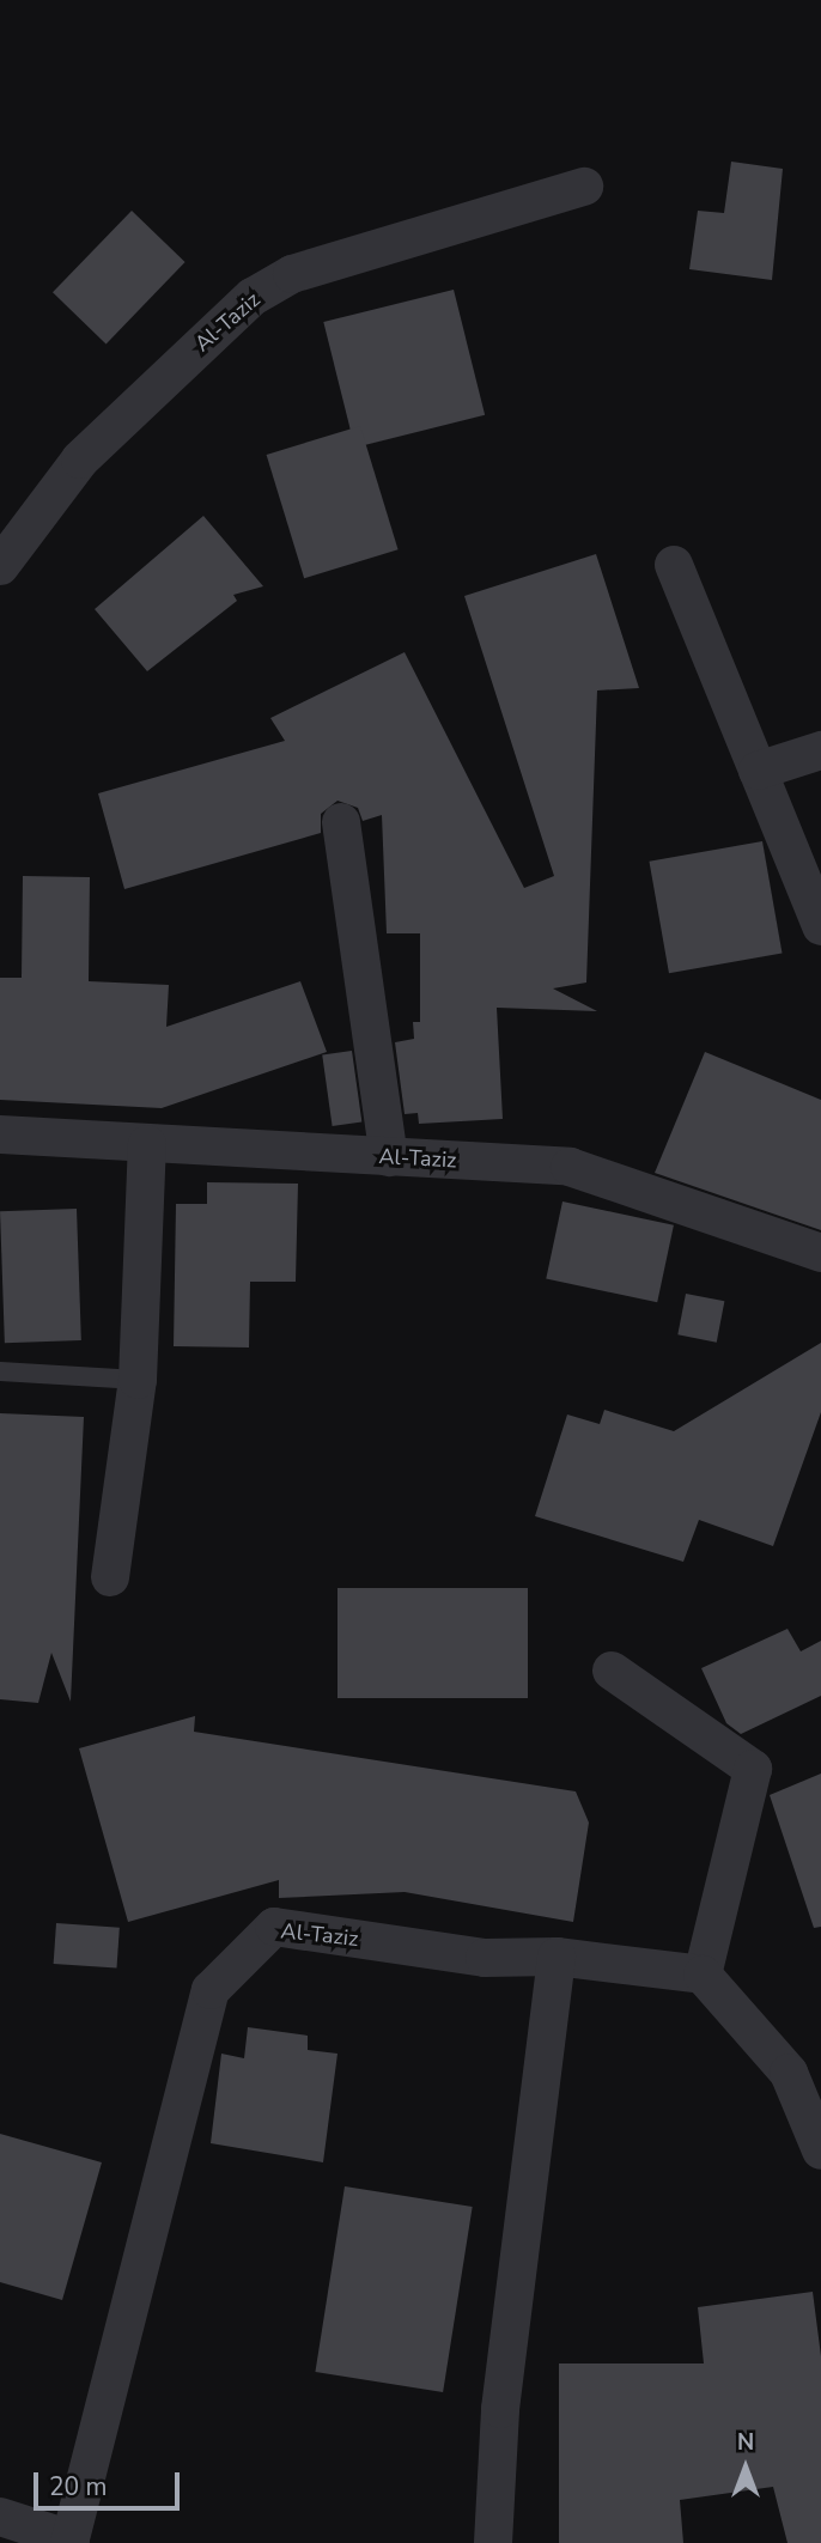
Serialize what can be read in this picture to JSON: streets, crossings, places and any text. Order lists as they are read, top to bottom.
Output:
{
  "streets": {
    "street": ["Al-Taziz"]
  },
  "scale_bar": "20 m",
  "north": "top"
}
